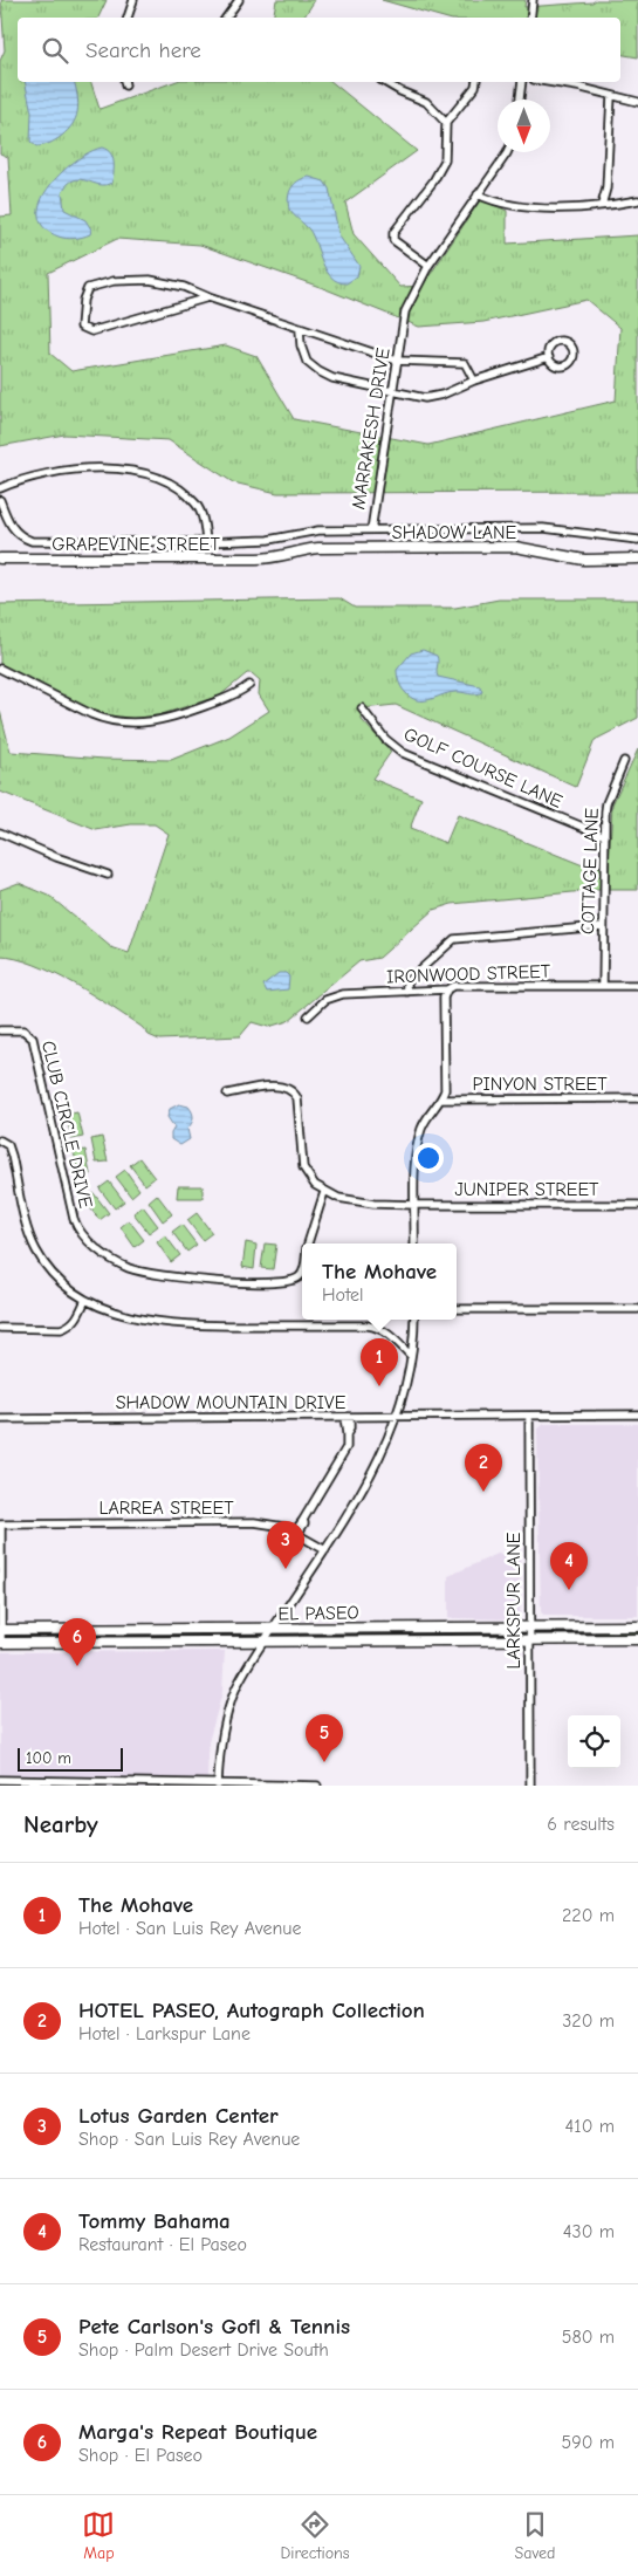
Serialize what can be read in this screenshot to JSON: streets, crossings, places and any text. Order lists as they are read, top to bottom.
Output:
{
  "streets": {
    "street": [
      "MARRAKESH DRIVE",
      "SHADOW LANE",
      "GRAPEVINE STREET",
      "GOLF COURSE LANE",
      "COTTAGE LANE",
      "IRONWOOD STREET",
      "PINYON STREET",
      "CLUB CIRCLE DRIVE",
      "JUNIPER STREET",
      "SHADOW MOUNTAIN DRIVE",
      "LARREA STREET",
      "LARKSPUR LANE",
      "EL PASEO"
    ]
  },
  "crossings": [
    ["SHADOW LANE", "GRAPEVINE STREET"],
    ["GOLF COURSE LANE", "COTTAGE LANE"],
    ["COTTAGE LANE", "IRONWOOD STREET"],
    ["CLUB CIRCLE DRIVE", "JUNIPER STREET"],
    ["SHADOW MOUNTAIN DRIVE", "LARKSPUR LANE"],
    ["LARKSPUR LANE", "EL PASEO"]
  ],
  "scale_bar": "100 m",
  "north": "bottom",
  "page": {
    "search": "Search here",
    "popup": ["The Mohave", "Hotel"],
    "pins": [
      "1",
      "2",
      "3",
      "4",
      "6",
      "5"
    ],
    "scale": "100 m",
    "heading": ["Nearby", "6 results"],
    "list": [
      {
        "mark": "1",
        "name": "The Mohave",
        "note": "Hotel · San Luis Rey Avenue",
        "value": "220 m"
      },
      {
        "mark": "2",
        "name": "HOTEL PASEO, Autograph Collection",
        "note": "Hotel · Larkspur Lane",
        "value": "320 m"
      },
      {
        "mark": "3",
        "name": "Lotus Garden Center",
        "note": "Shop · San Luis Rey Avenue",
        "value": "410 m"
      },
      {
        "mark": "4",
        "name": "Tommy Bahama",
        "note": "Restaurant · El Paseo",
        "value": "430 m"
      },
      {
        "mark": "5",
        "name": "Pete Carlson's Gofl & Tennis",
        "note": "Shop · Palm Desert Drive South",
        "value": "580 m"
      },
      {
        "mark": "6",
        "name": "Marga's Repeat Boutique",
        "note": "Shop · El Paseo",
        "value": "590 m"
      }
    ],
    "nav": ["Map", "Directions", "Saved"]
  }
}
